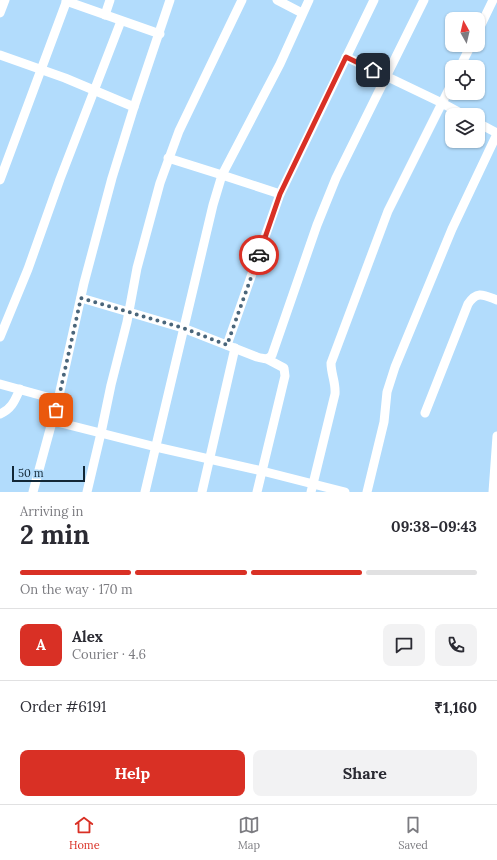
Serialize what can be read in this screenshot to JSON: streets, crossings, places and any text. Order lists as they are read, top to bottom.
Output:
{
  "scale_bar": "50 m",
  "north": "top",
  "page": {
    "scale": "50 m",
    "heading": ["2 min", "Arriving in", "09:38–09:43"],
    "panel": [
      "Alex",
      "Courier · 4.6",
      "Order #6191",
      "₹1,160"
    ],
    "bar": "On the way · 170 m",
    "round": "A",
    "buttons": ["Help", "Share"],
    "tabs": ["Home", "Map", "Saved"]
  }
}
